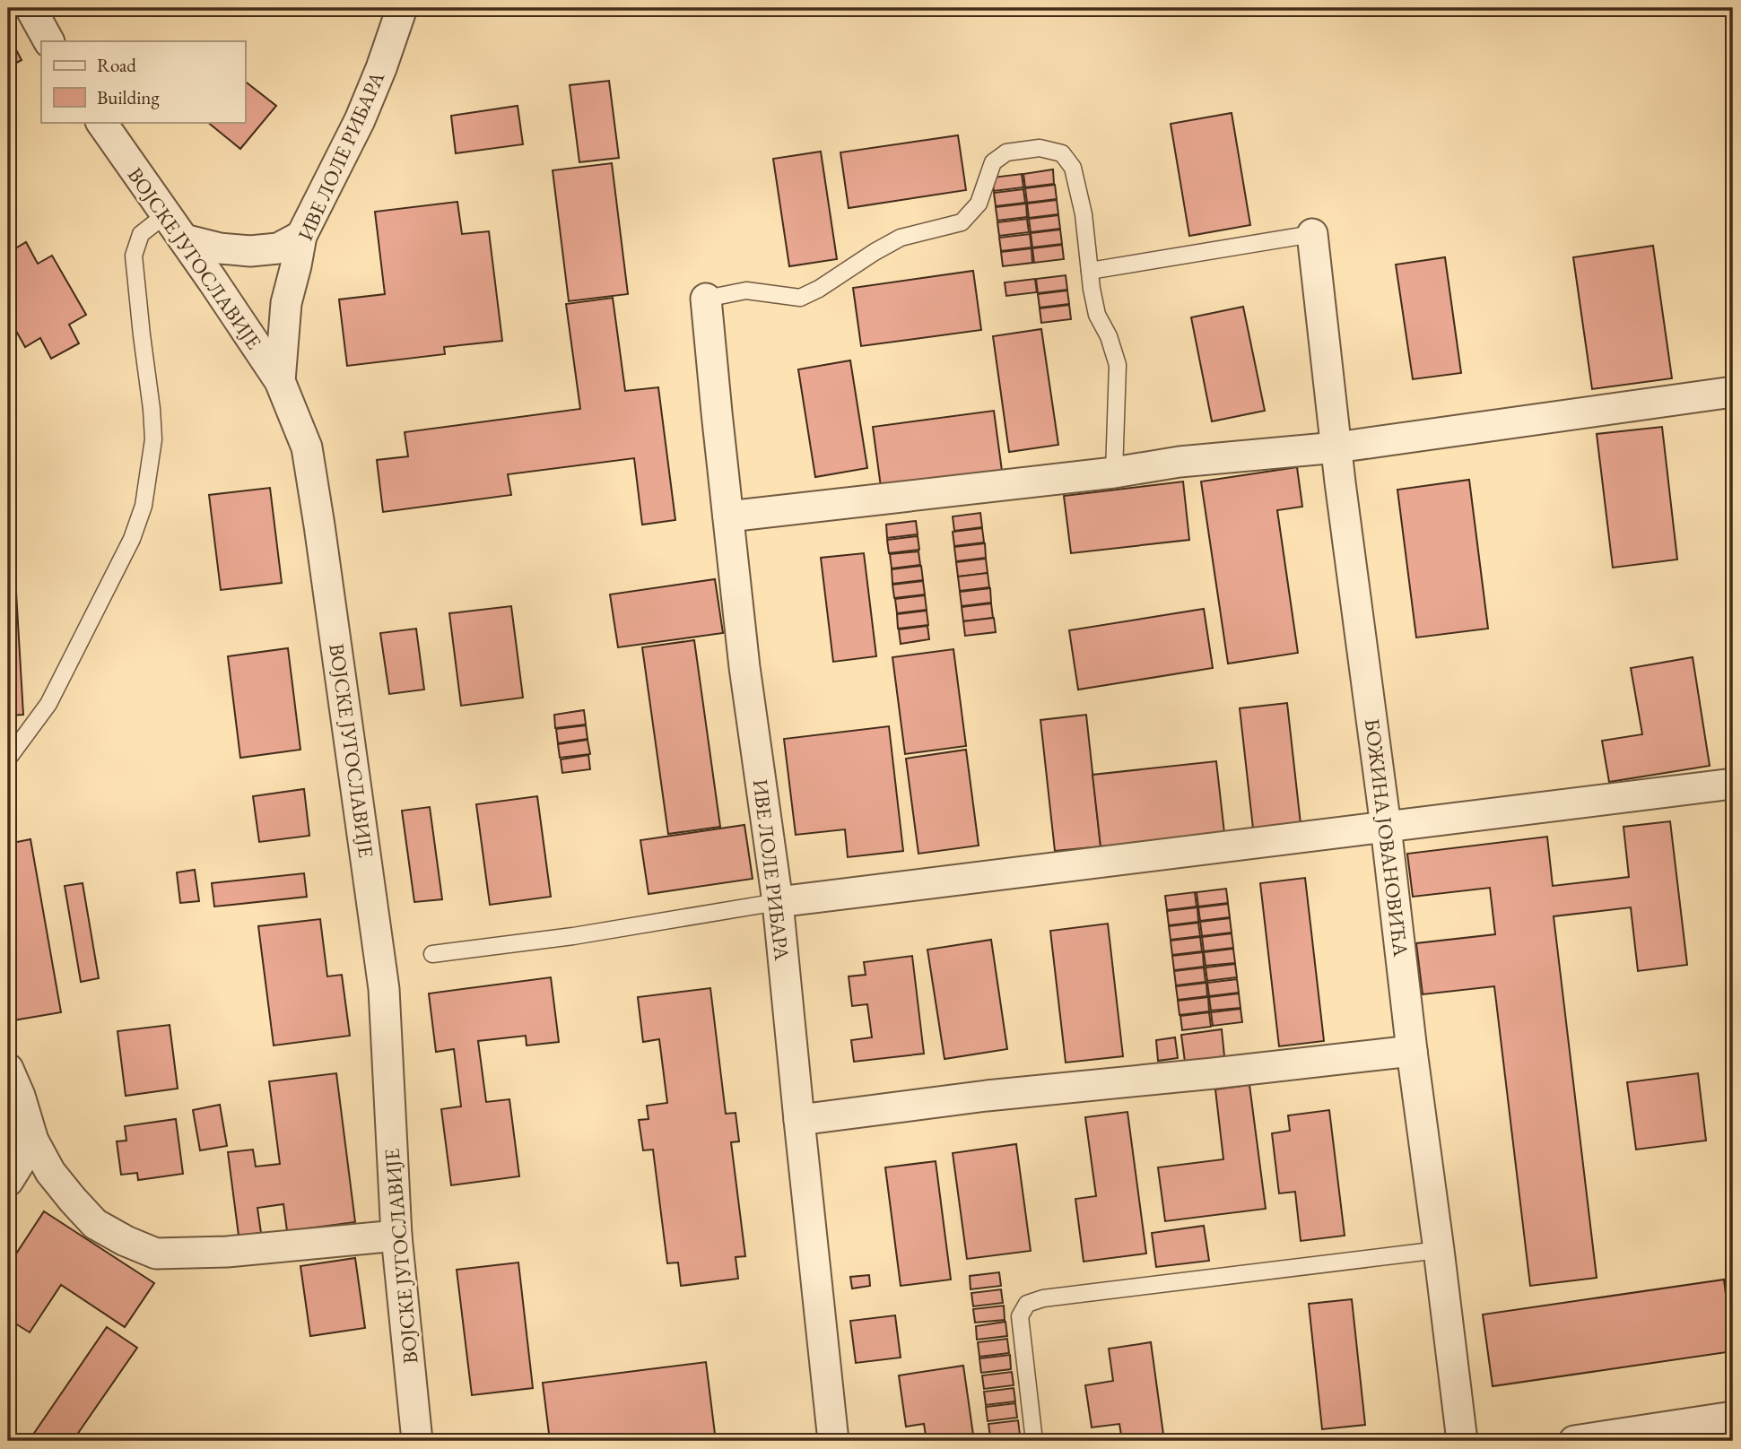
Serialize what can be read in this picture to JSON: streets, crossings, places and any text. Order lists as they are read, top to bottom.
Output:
{
  "streets": {
    "street": ["ИВЕ ЛОЛЕ РИБАРА", "ВОЈСКЕ ЈУГОСЛАВИЈЕ", "БОЖИНА ЈОВАНОВИЋА"]
  },
  "crossings": [
    ["ИВЕ ЛОЛЕ РИБАРА", "ВОЈСКЕ ЈУГОСЛАВИЈЕ"]
  ],
  "legend": ["Road", "Building"]
}
